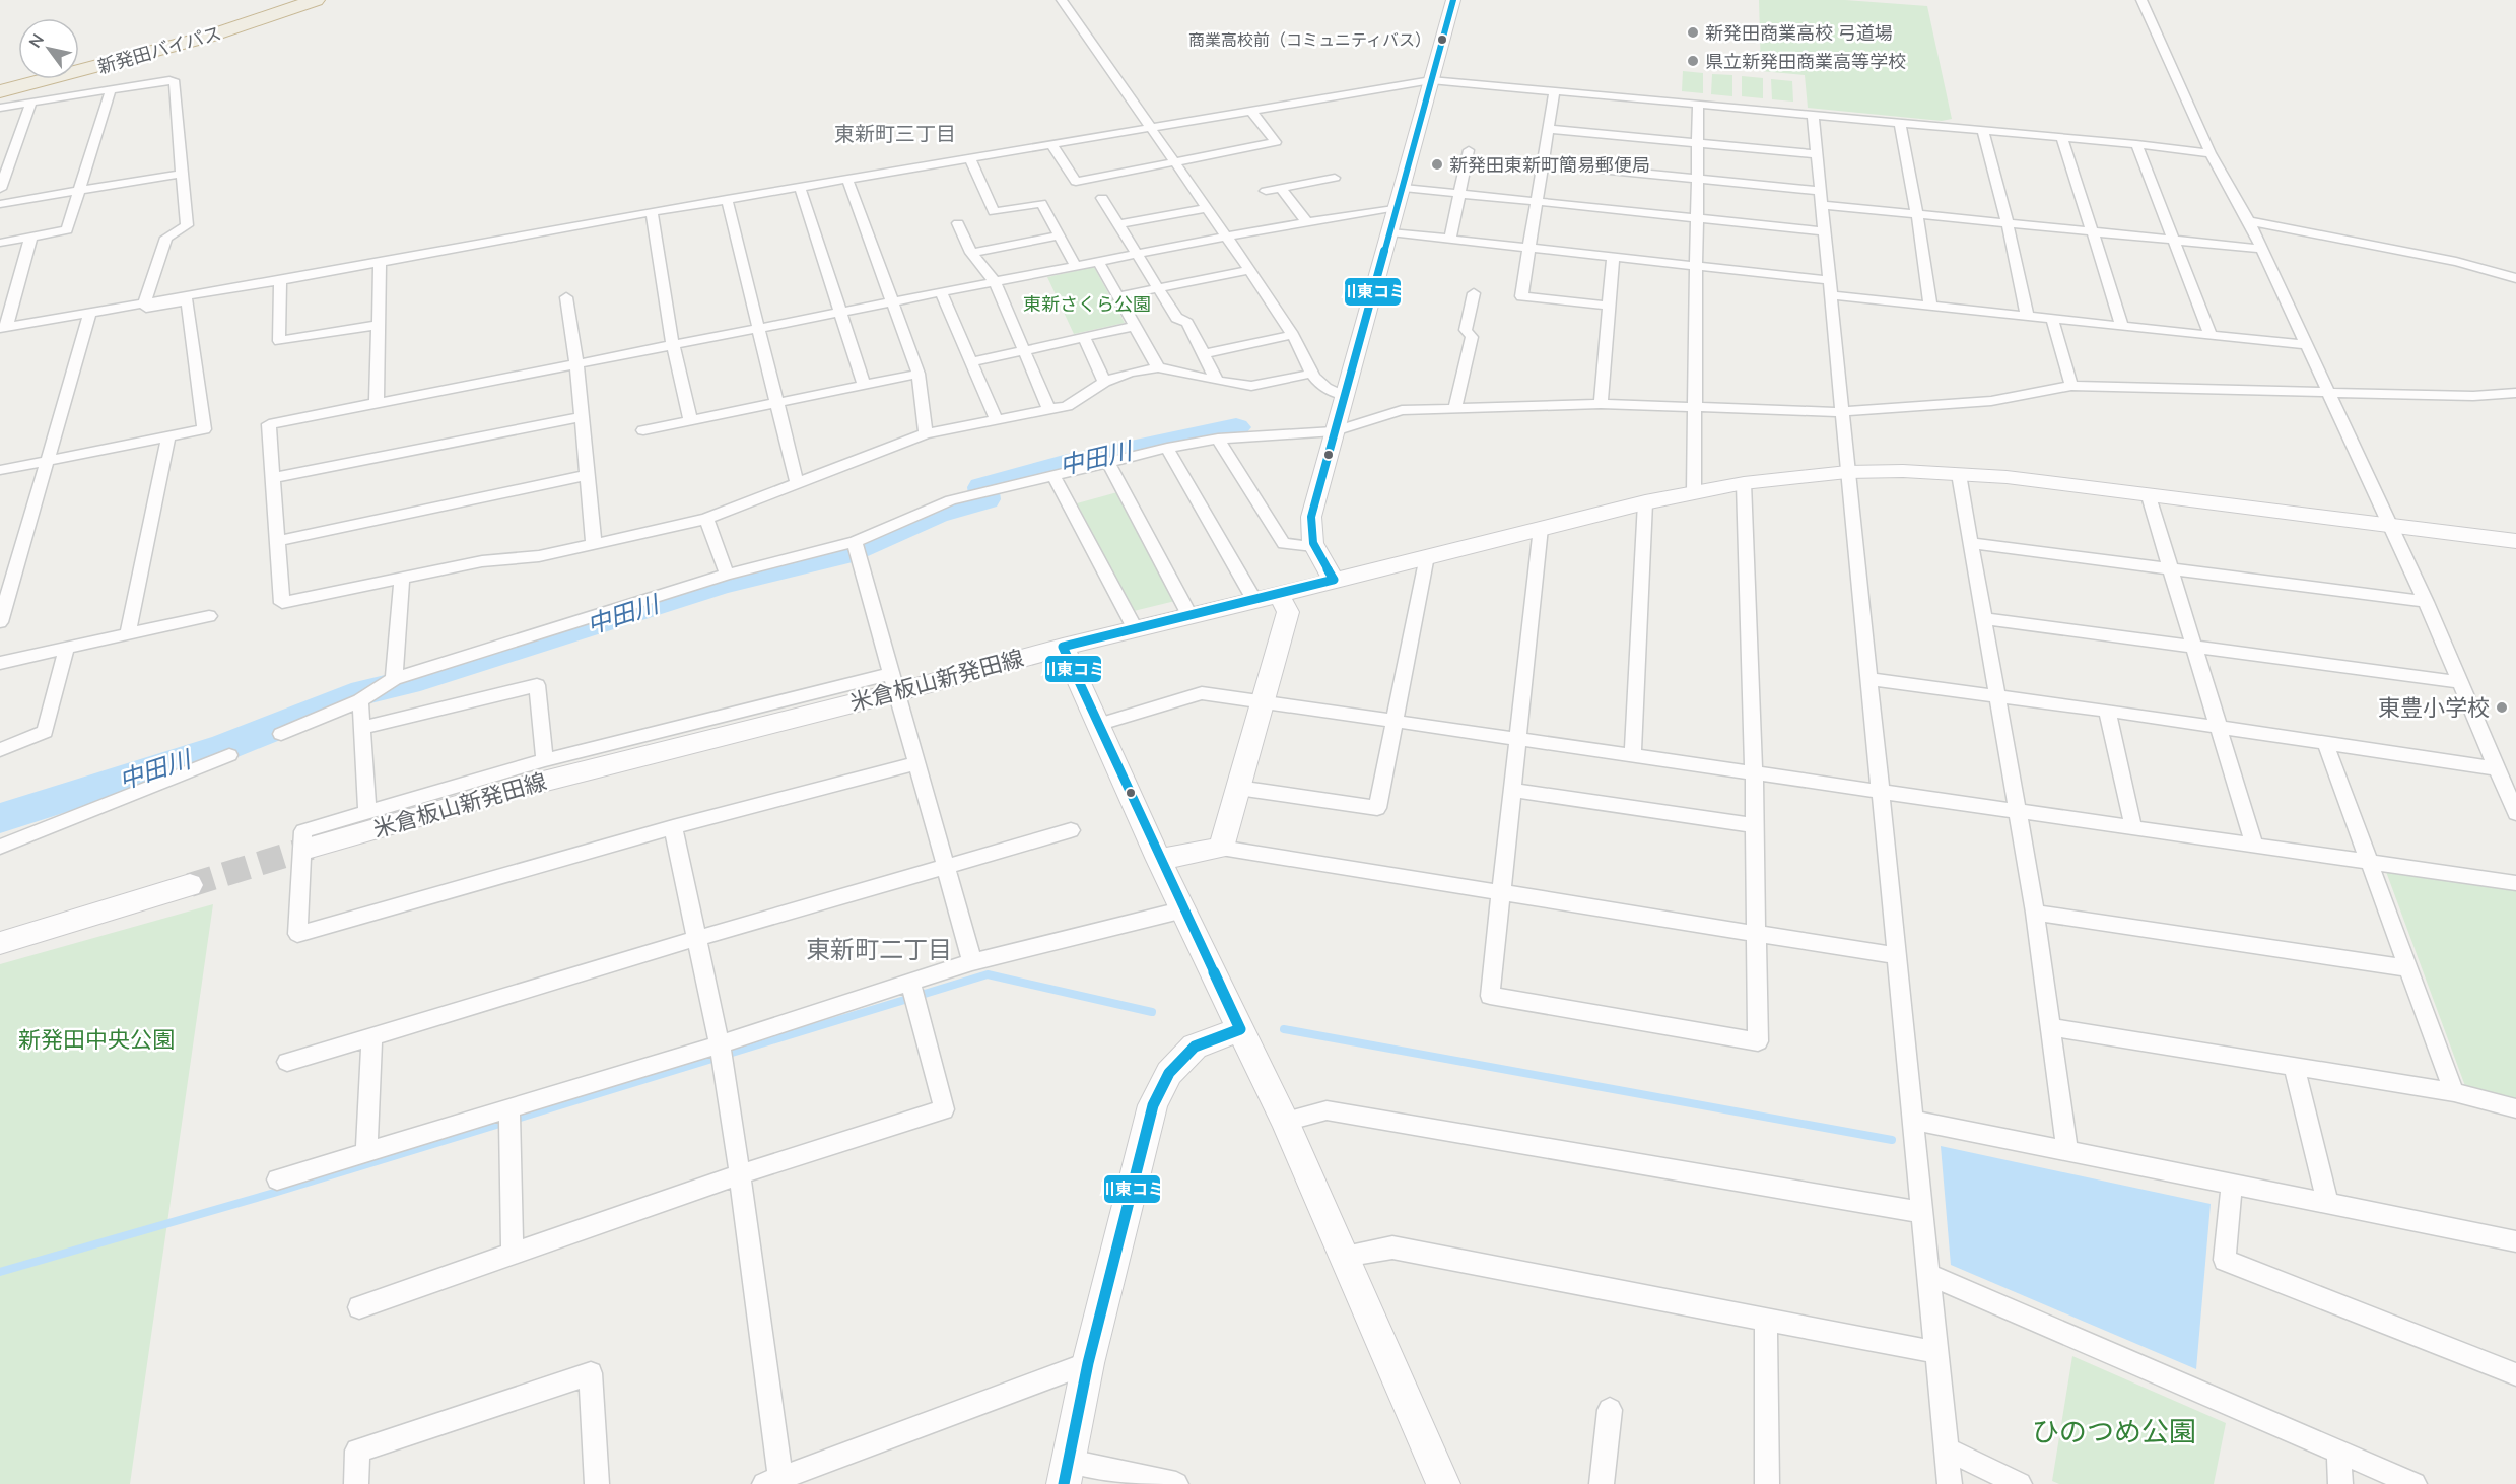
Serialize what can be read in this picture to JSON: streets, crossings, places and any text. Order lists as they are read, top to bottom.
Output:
{
  "streets": {
    "highway": ["新発田バイパス"],
    "street": ["米倉板山新発田線"]
  },
  "districts": ["東新町三丁目", "東新町二丁目"],
  "water": ["中田川"],
  "parks": ["東新さくら公園", "新発田中央公園", "ひのつめ公園"],
  "places": [
    "新発田商業高校 弓道場",
    "商業高校前（コミュニティバス）",
    "県立新発田商業高等学校",
    "新発田東新町簡易郵便局",
    "東豊小学校"
  ],
  "lines": ["transit line 川東コミ"],
  "north": "top left"
}
